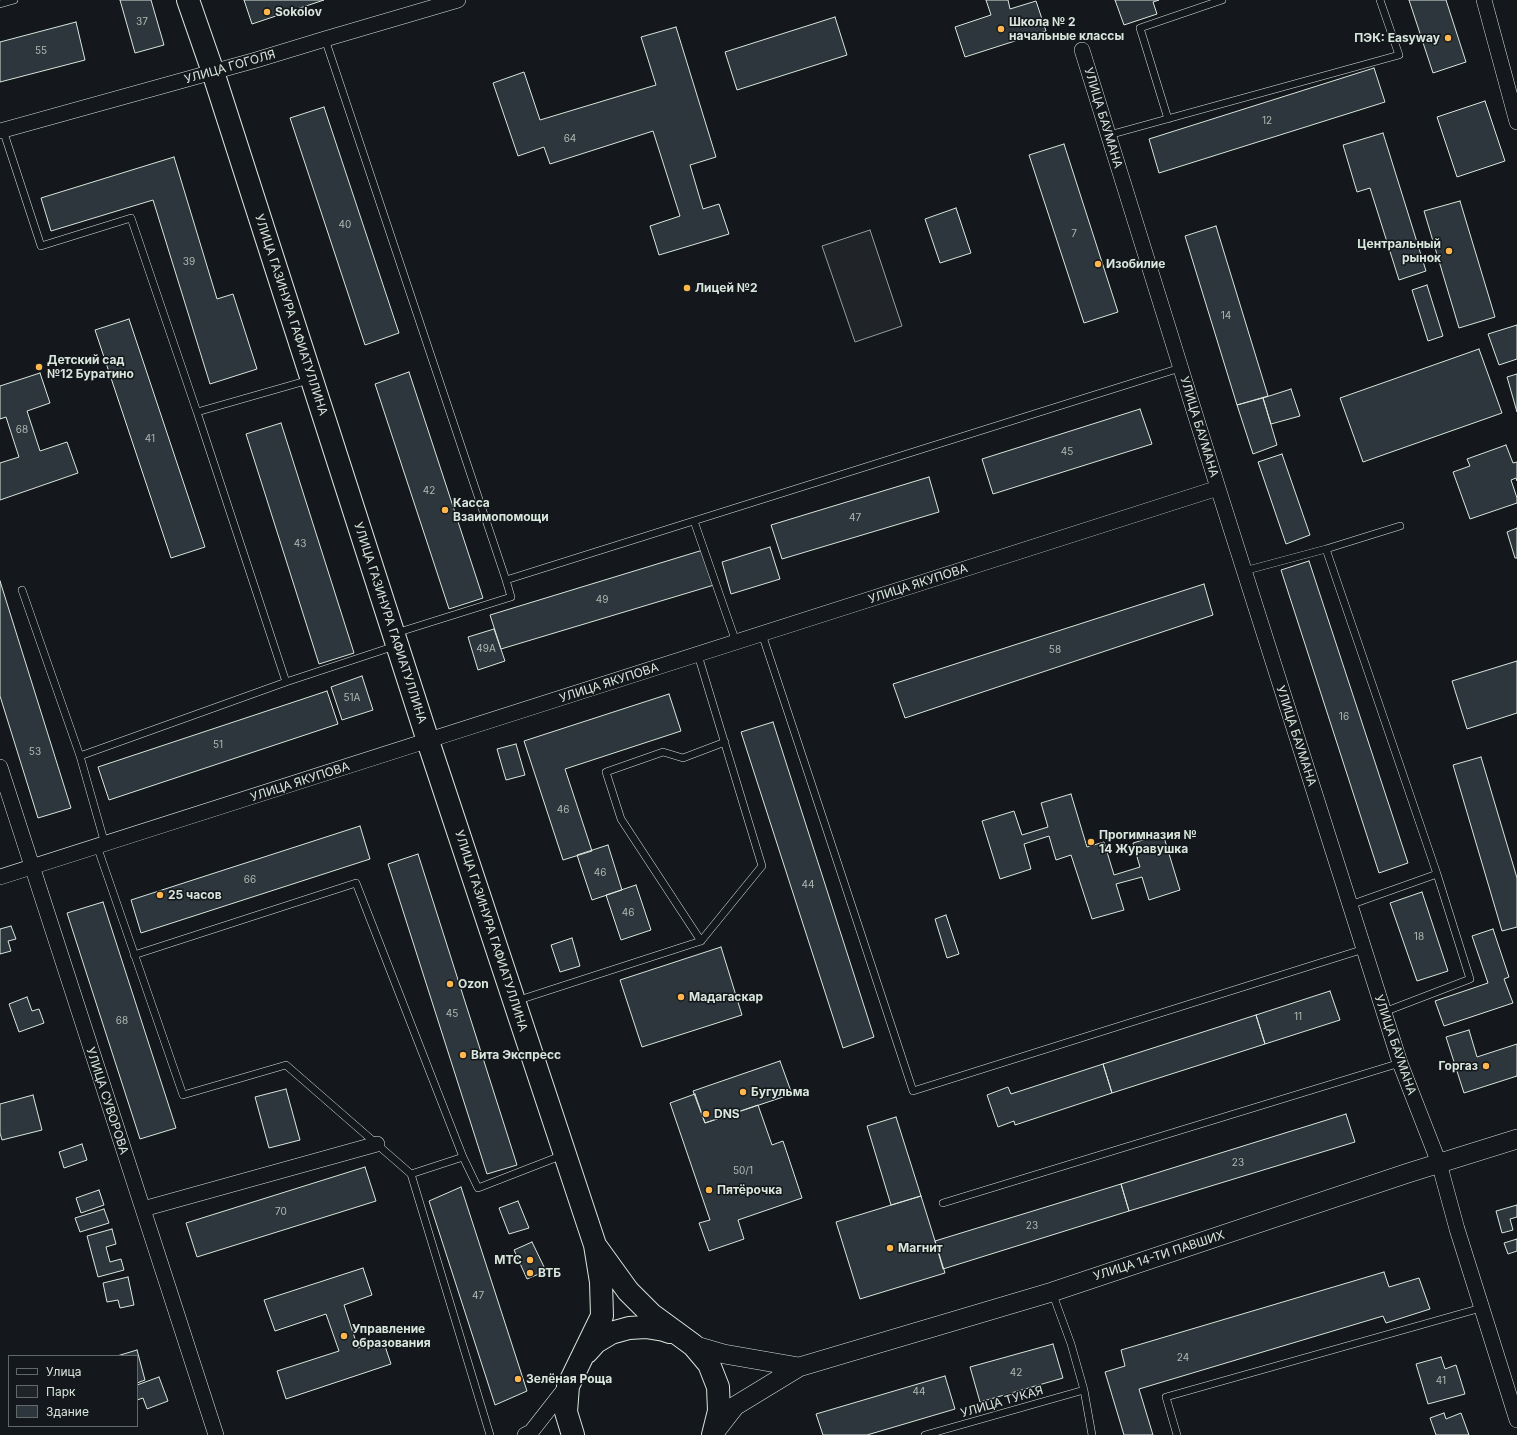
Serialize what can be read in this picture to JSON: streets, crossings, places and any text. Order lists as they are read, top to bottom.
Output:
{
  "streets": {
    "main road": ["УЛИЦА ГАЗИНУРА ГАФИАТУЛЛИНА"],
    "street": [
      "УЛИЦА ГОГОЛЯ",
      "УЛИЦА БАУМАНА",
      "УЛИЦА ЯКУПОВА",
      "УЛИЦА СУВОРОВА",
      "УЛИЦА 14-ТИ ПАВШИХ"
    ],
    "lane": ["УЛИЦА ТУКАЯ"]
  },
  "crossings": [
    ["УЛИЦА ГОГОЛЯ", "УЛИЦА ГАЗИНУРА ГАФИАТУЛЛИНА"],
    ["УЛИЦА БАУМАНА", "УЛИЦА ЯКУПОВА"],
    ["УЛИЦА БАУМАНА", "УЛИЦА 14-ТИ ПАВШИХ"],
    ["УЛИЦА ГАЗИНУРА ГАФИАТУЛЛИНА", "УЛИЦА ЯКУПОВА"],
    ["УЛИЦА ЯКУПОВА", "УЛИЦА СУВОРОВА"]
  ],
  "places": [
    "Sokolov",
    "Школа № 2 начальные классы",
    "ПЭК: Easyway",
    "Центральный рынок",
    "Изобилие",
    "Лицей №2",
    "Детский сад №12 Буратино",
    "Касса Взаимопомощи",
    "Прогимназия № 14 Журавушка",
    "25 часов",
    "Ozon",
    "Мадагаскар",
    "Вита Экспресс",
    "Горгаз",
    "Бугульма",
    "DNS",
    "Пятёрочка",
    "Магнит",
    "МТС",
    "ВТБ",
    "Управление образования",
    "Зелёная Роща"
  ],
  "house_numbers": [
    "37",
    "55",
    "12",
    "64",
    "40",
    "7",
    "39",
    "14",
    "68",
    "41",
    "45",
    "42",
    "47",
    "43",
    "49",
    "49А",
    "58",
    "51А",
    "16",
    "51",
    "53",
    "46",
    "46",
    "66",
    "44",
    "46",
    "18",
    "45",
    "11",
    "68",
    "23",
    "50/1",
    "70",
    "23",
    "47",
    "24",
    "42",
    "41",
    "44"
  ],
  "legend": ["Улица", "Парк", "Здание"]
}
